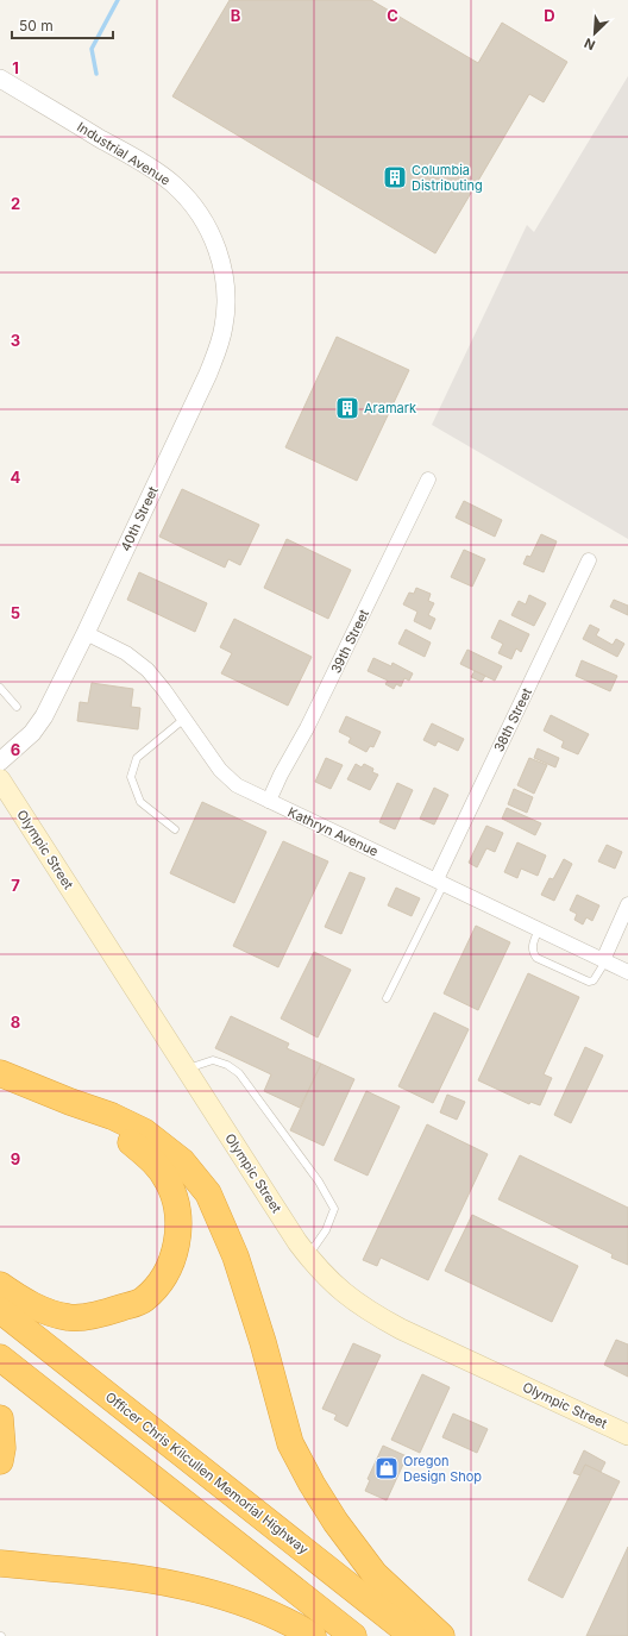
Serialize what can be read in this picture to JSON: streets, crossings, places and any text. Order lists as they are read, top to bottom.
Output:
{
  "streets": {
    "highway": ["Officer Chris Kilcullen Memorial Highway"],
    "main road": ["Olympic Street"],
    "street": [
      "Industrial Avenue",
      "40th Street",
      "39th Street",
      "38th Street",
      "Kathryn Avenue"
    ]
  },
  "crossings": [
    ["Industrial Avenue", "40th Street"],
    ["40th Street", "Kathryn Avenue"],
    ["39th Street", "Kathryn Avenue"],
    ["38th Street", "Kathryn Avenue"]
  ],
  "places": {
    "building": ["Columbia Distributing", "Aramark"],
    "shop": ["Oregon Design Shop"]
  },
  "scale_bar": "50 m",
  "north": "bottom left",
  "grid": {
    "columns": ["B", "C", "D"],
    "rows": [
      "1",
      "2",
      "3",
      "4",
      "5",
      "6",
      "7",
      "8",
      "9"
    ]
  }
}
